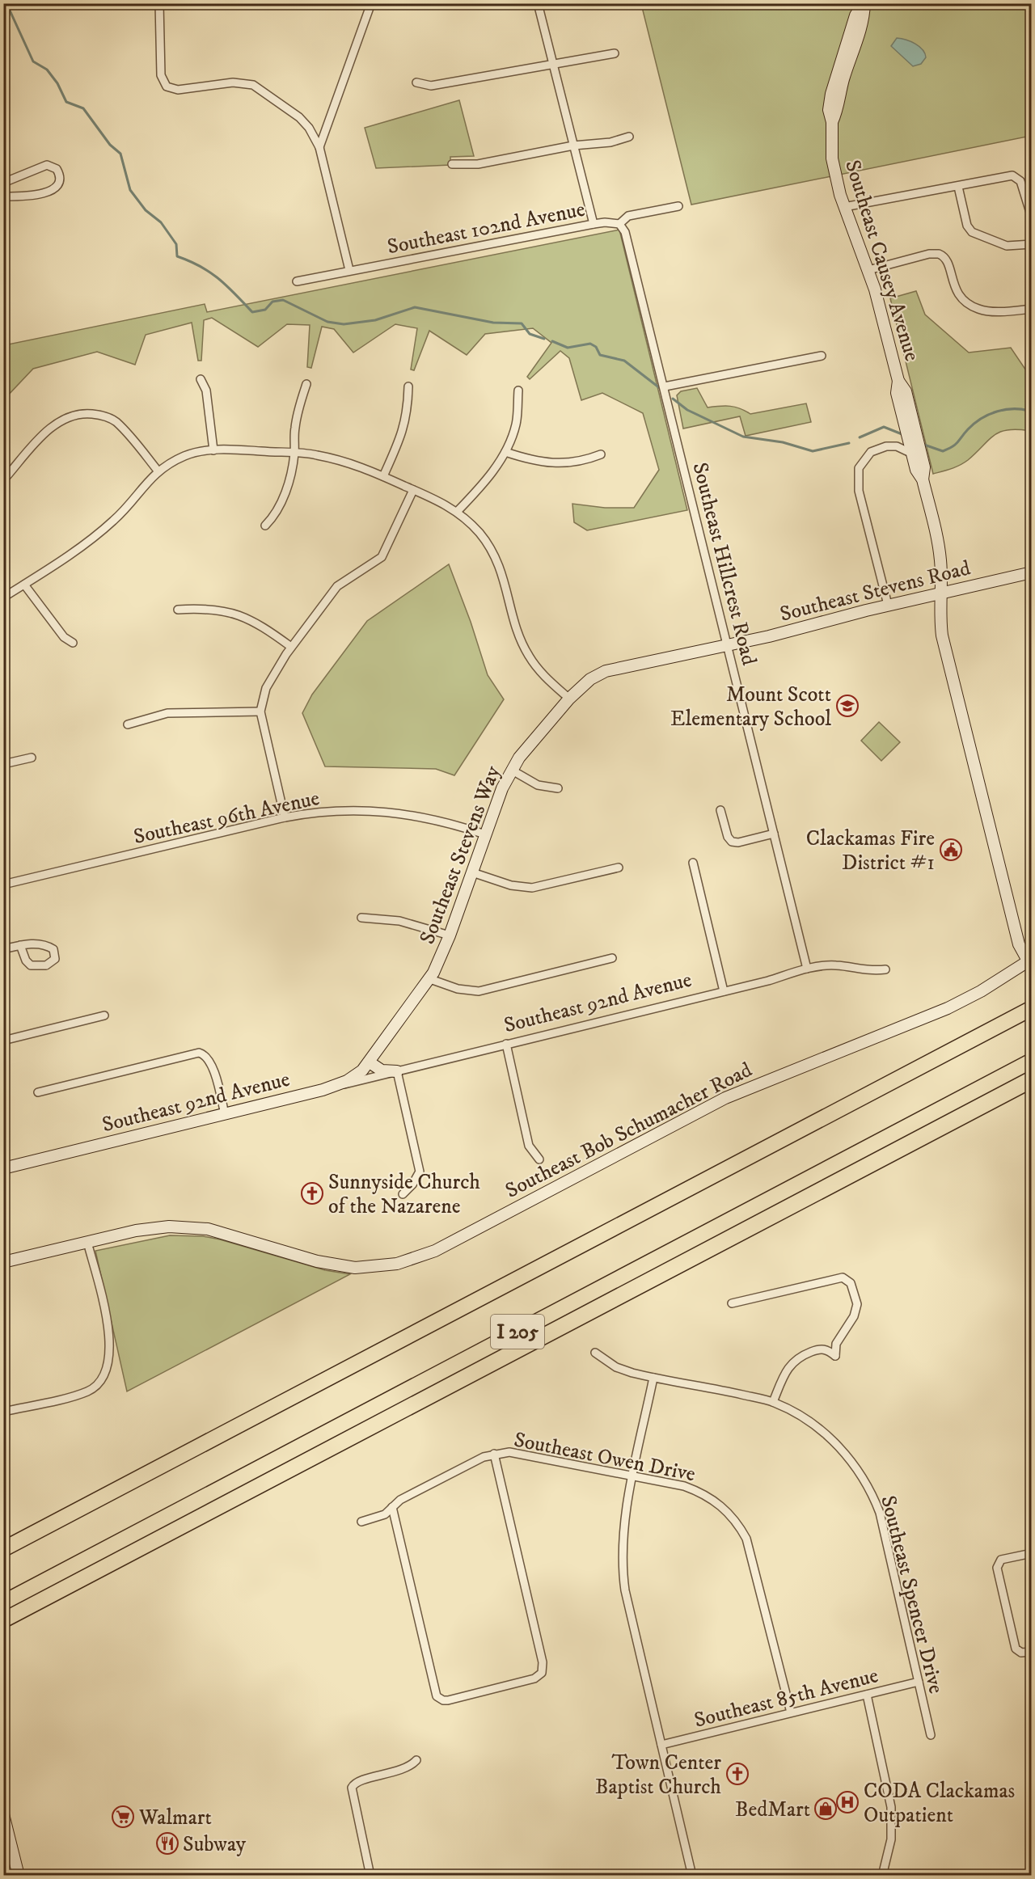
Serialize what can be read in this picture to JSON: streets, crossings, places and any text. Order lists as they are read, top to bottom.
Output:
{
  "streets": {
    "highway": ["I 205"],
    "street": [
      "Southeast 102nd Avenue",
      "Southeast Causey Avenue",
      "Southeast Hillcrest Road",
      "Southeast Stevens Road",
      "Southeast 96th Avenue",
      "Southeast Stevens Way",
      "Southeast 92nd Avenue",
      "Southeast Bob Schumacher Road",
      "Southeast Owen Drive",
      "Southeast Spencer Drive",
      "Southeast 85th Avenue"
    ]
  },
  "crossings": [
    ["Southeast 102nd Avenue", "Southeast Hillcrest Road"],
    ["Southeast Causey Avenue", "Southeast Stevens Road"],
    ["Southeast Causey Avenue", "Southeast Bob Schumacher Road"],
    ["Southeast Hillcrest Road", "Southeast Stevens Road"],
    ["Southeast Hillcrest Road", "Southeast Stevens Way"],
    ["Southeast Hillcrest Road", "Southeast 92nd Avenue"],
    ["Southeast Stevens Road", "Southeast Stevens Way"],
    ["Southeast 96th Avenue", "Southeast Stevens Way"],
    ["Southeast Stevens Way", "Southeast 92nd Avenue"],
    ["Southeast Owen Drive", "Southeast 85th Avenue"],
    ["Southeast Spencer Drive", "Southeast 85th Avenue"]
  ],
  "places": {
    "school or university": ["Mount Scott Elementary School"],
    "public building": ["Clackamas Fire District #1"],
    "church": ["Sunnyside Church of the Nazarene", "Town Center Baptist Church"],
    "hospital": ["CODA Clackamas Outpatient"],
    "shop": ["BedMart"],
    "supermarket": ["Walmart"],
    "restaurant": ["Subway"]
  }
}
